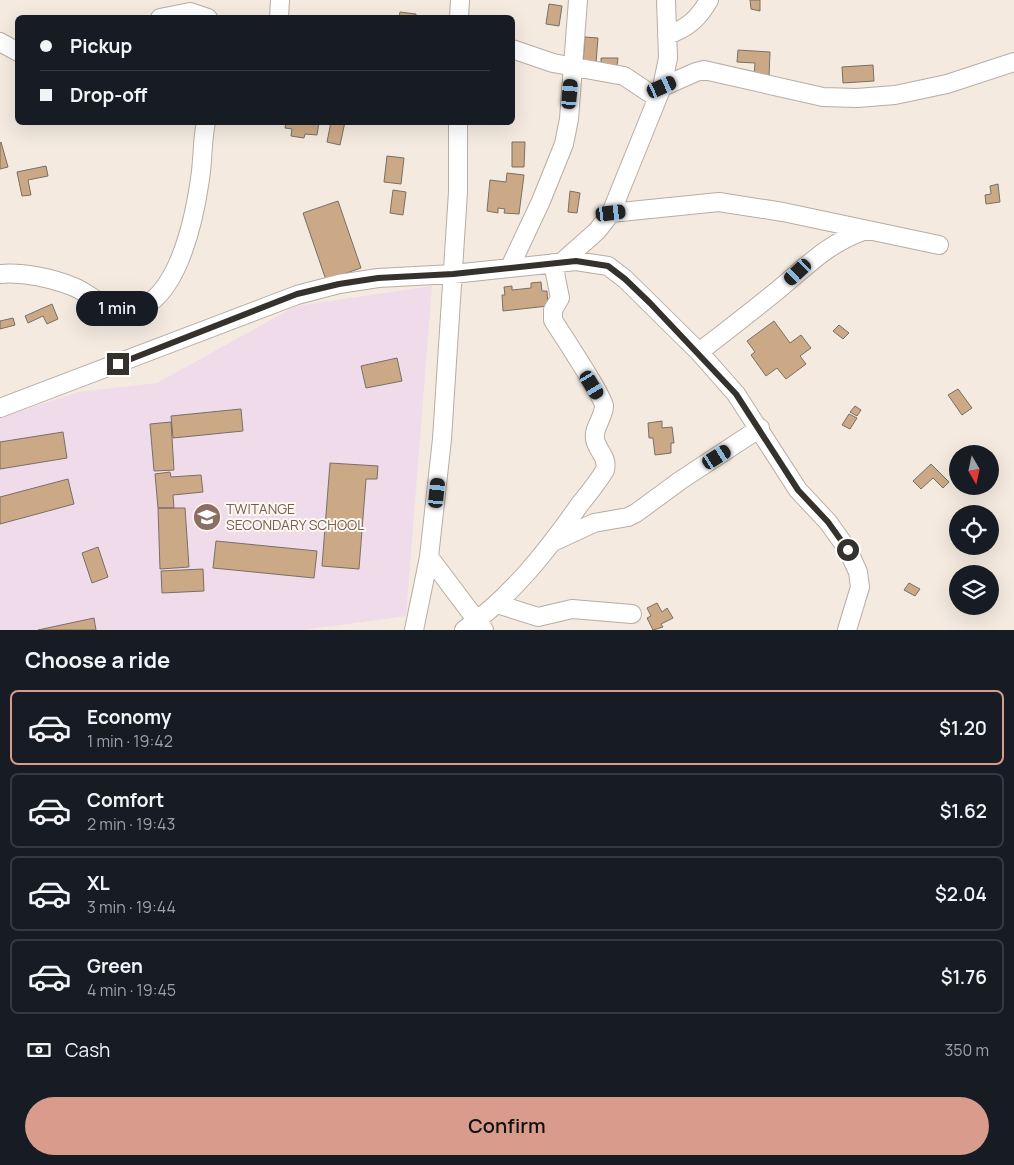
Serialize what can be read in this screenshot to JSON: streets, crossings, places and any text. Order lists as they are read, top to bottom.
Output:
{
  "places": {
    "school or university": ["TWITANGE SECONDARY SCHOOL"]
  },
  "north": "bottom",
  "page": {
    "banner": ["Pickup", "Drop-off"],
    "bubble": "1 min",
    "heading": "Choose a ride",
    "list": [
      {
        "name": "Economy",
        "note": "1 min · 19:42",
        "value": "$1.20"
      },
      {
        "name": "Comfort",
        "note": "2 min · 19:43",
        "value": "$1.62"
      },
      {
        "name": "XL",
        "note": "3 min · 19:44",
        "value": "$2.04"
      },
      {
        "name": "Green",
        "note": "4 min · 19:45",
        "value": "$1.76"
      }
    ],
    "pay": ["Cash", "350 m"],
    "buttons": "Confirm"
  }
}
